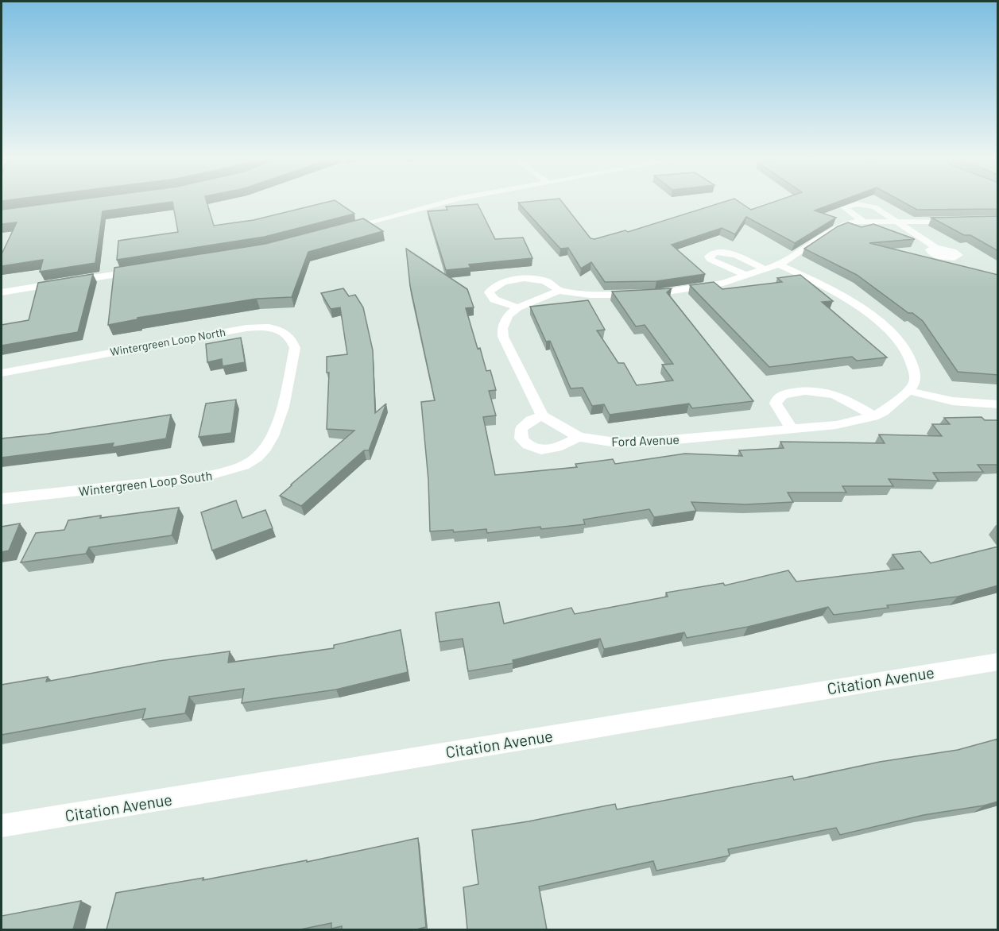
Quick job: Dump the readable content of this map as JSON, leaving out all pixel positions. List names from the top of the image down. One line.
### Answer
{"streets":{"street":["Wintergreen Loop North","Ford Avenue","Wintergreen Loop South","Citation Avenue"]},"crossings":[["Wintergreen Loop North","Wintergreen Loop South"]]}
